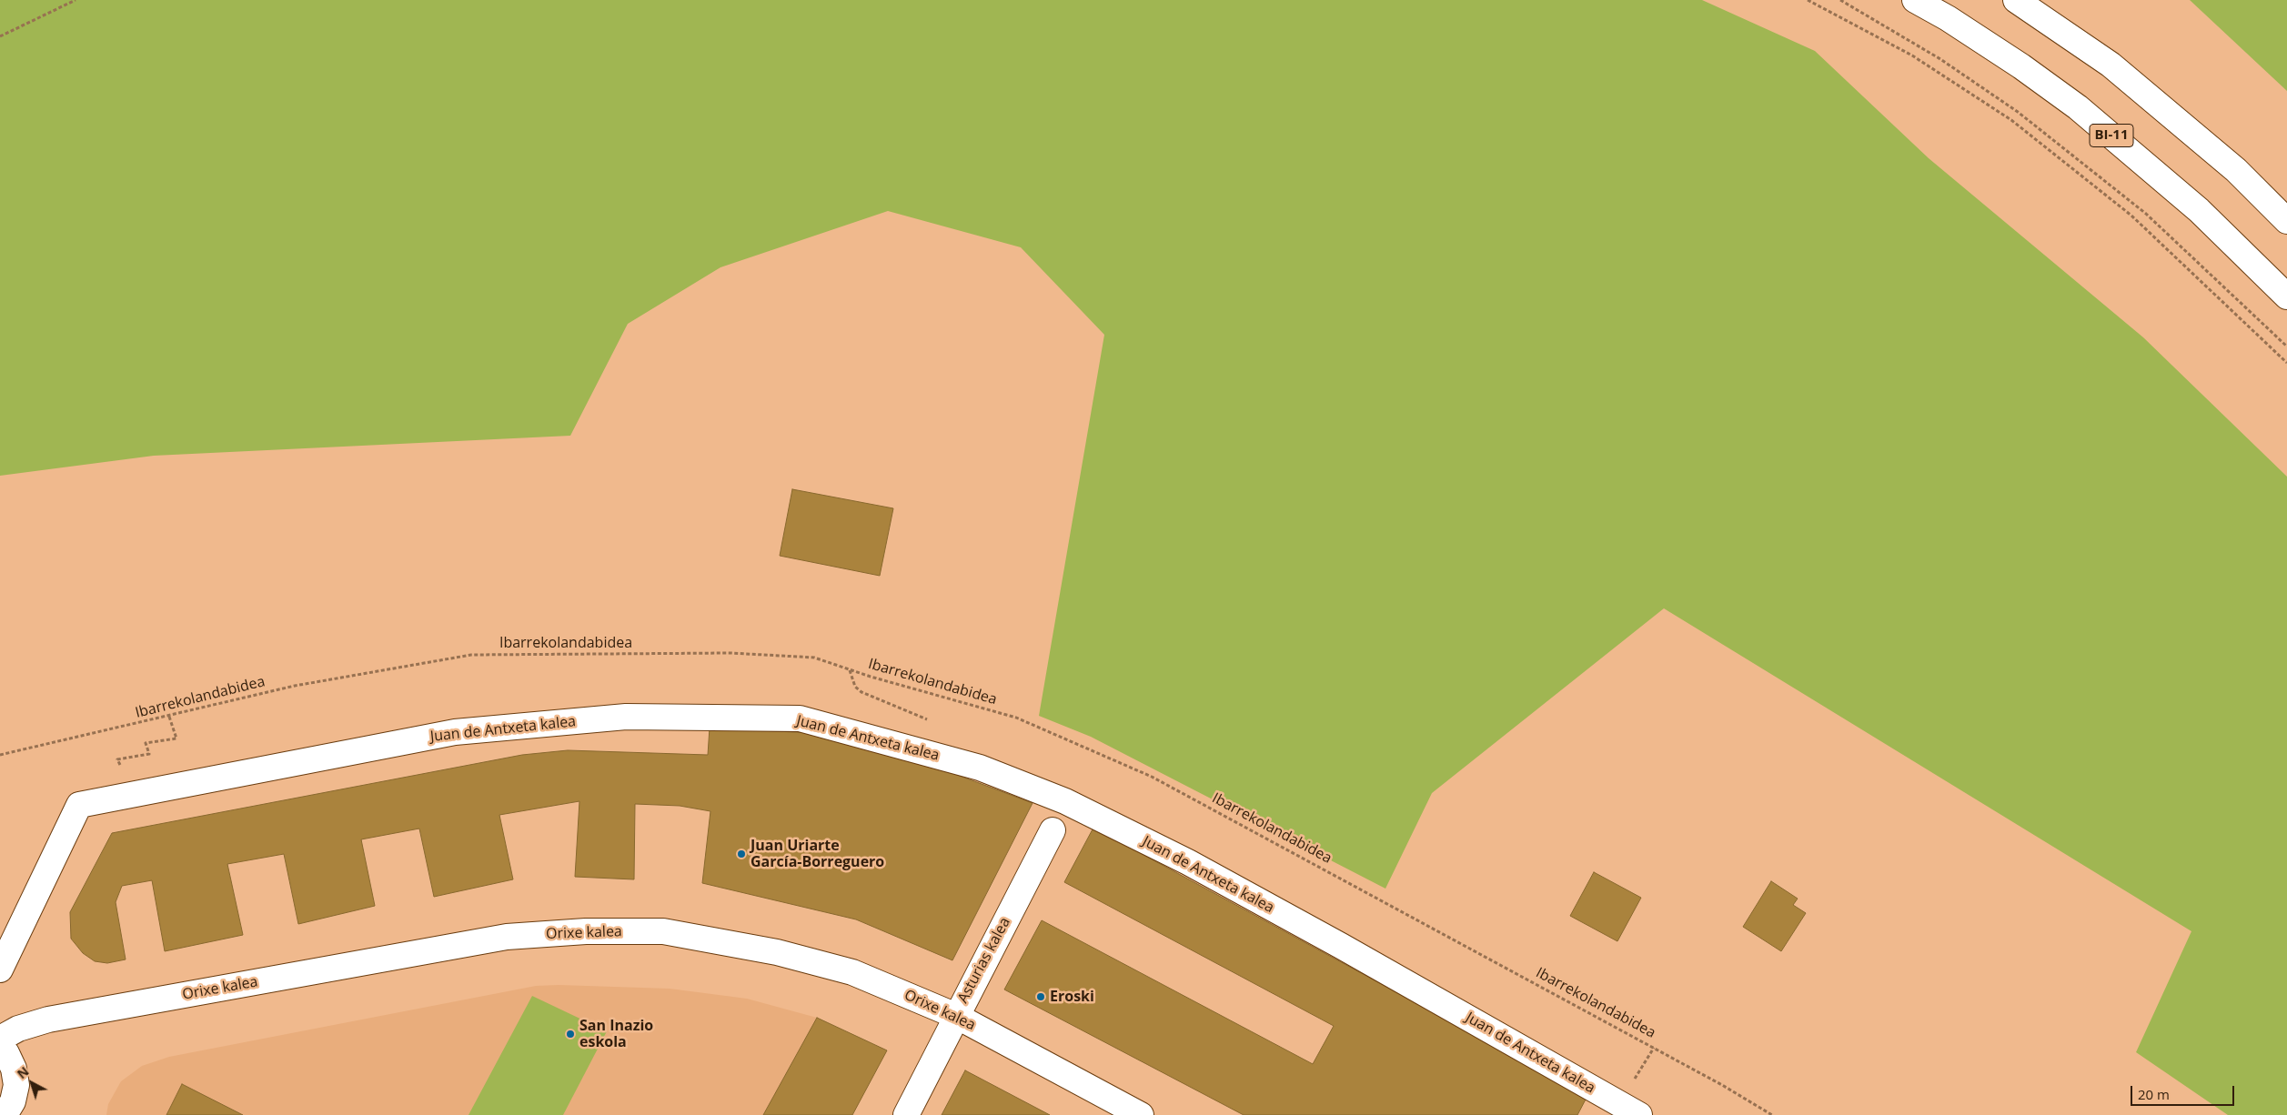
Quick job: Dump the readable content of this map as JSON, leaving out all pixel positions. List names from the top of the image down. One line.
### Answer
{"streets":{"street":["BI-11","Juan de Antxeta kalea","Orixe kalea","Asturias kalea"],"path":["Ibarrekolandabidea"]},"crossings":[["Orixe kalea","Asturias kalea"]],"places":["Juan Uriarte García-Borreguero","Eroski","San Inazio eskola"],"scale_bar":"20 m","north":"top left"}
